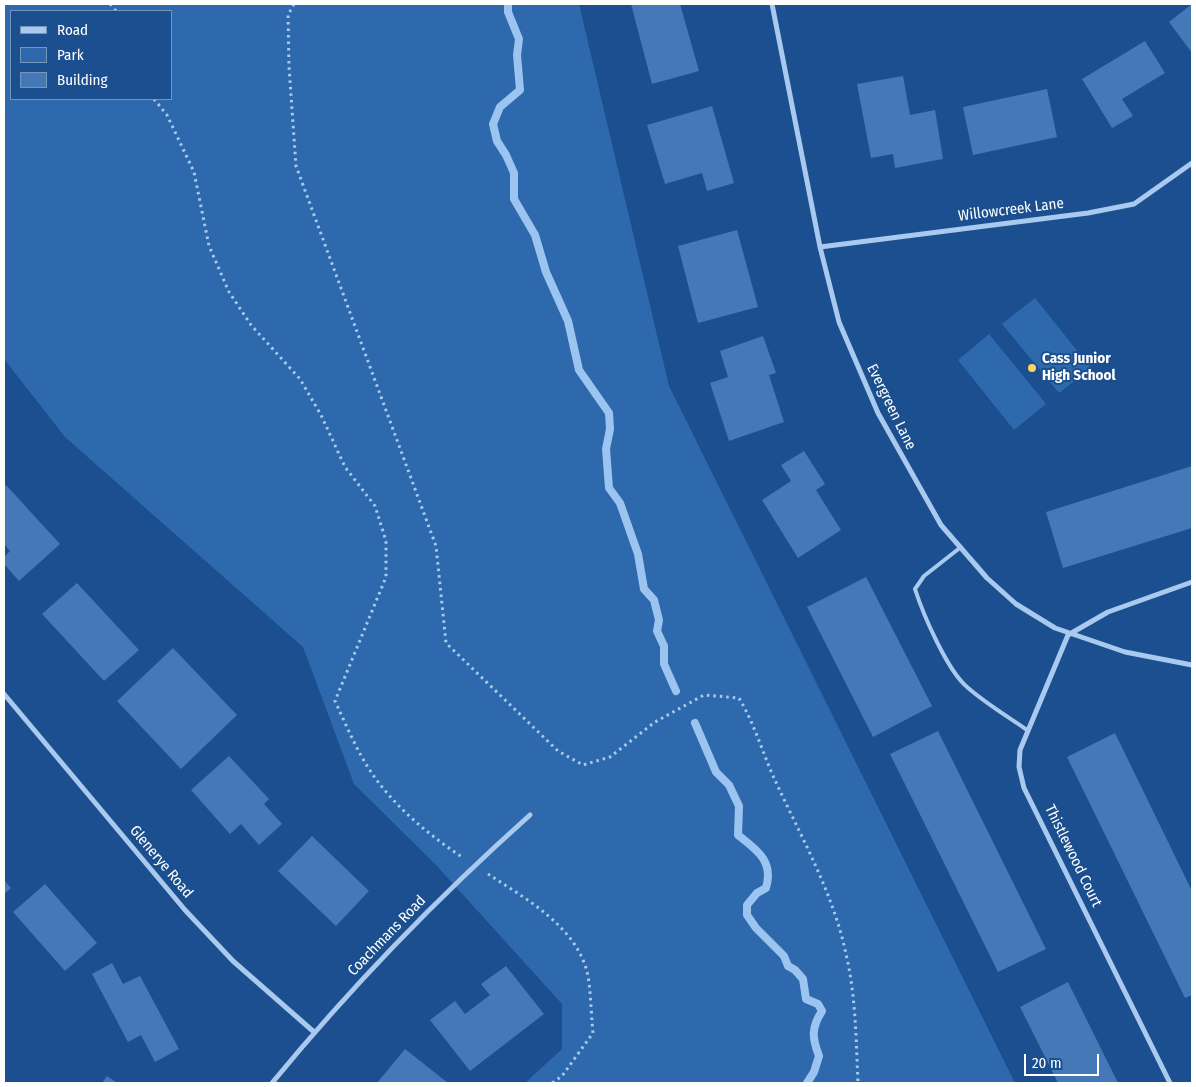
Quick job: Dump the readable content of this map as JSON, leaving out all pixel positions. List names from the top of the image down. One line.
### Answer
{"streets":{"street":["Willowcreek Lane","Evergreen Lane","Thistlewood Court","Glenerye Road","Coachmans Road"]},"crossings":[["Willowcreek Lane","Evergreen Lane"],["Evergreen Lane","Thistlewood Court"],["Glenerye Road","Coachmans Road"]],"places":["Cass Junior High School"],"legend":["Road","Park","Building"],"scale_bar":"20 m"}
